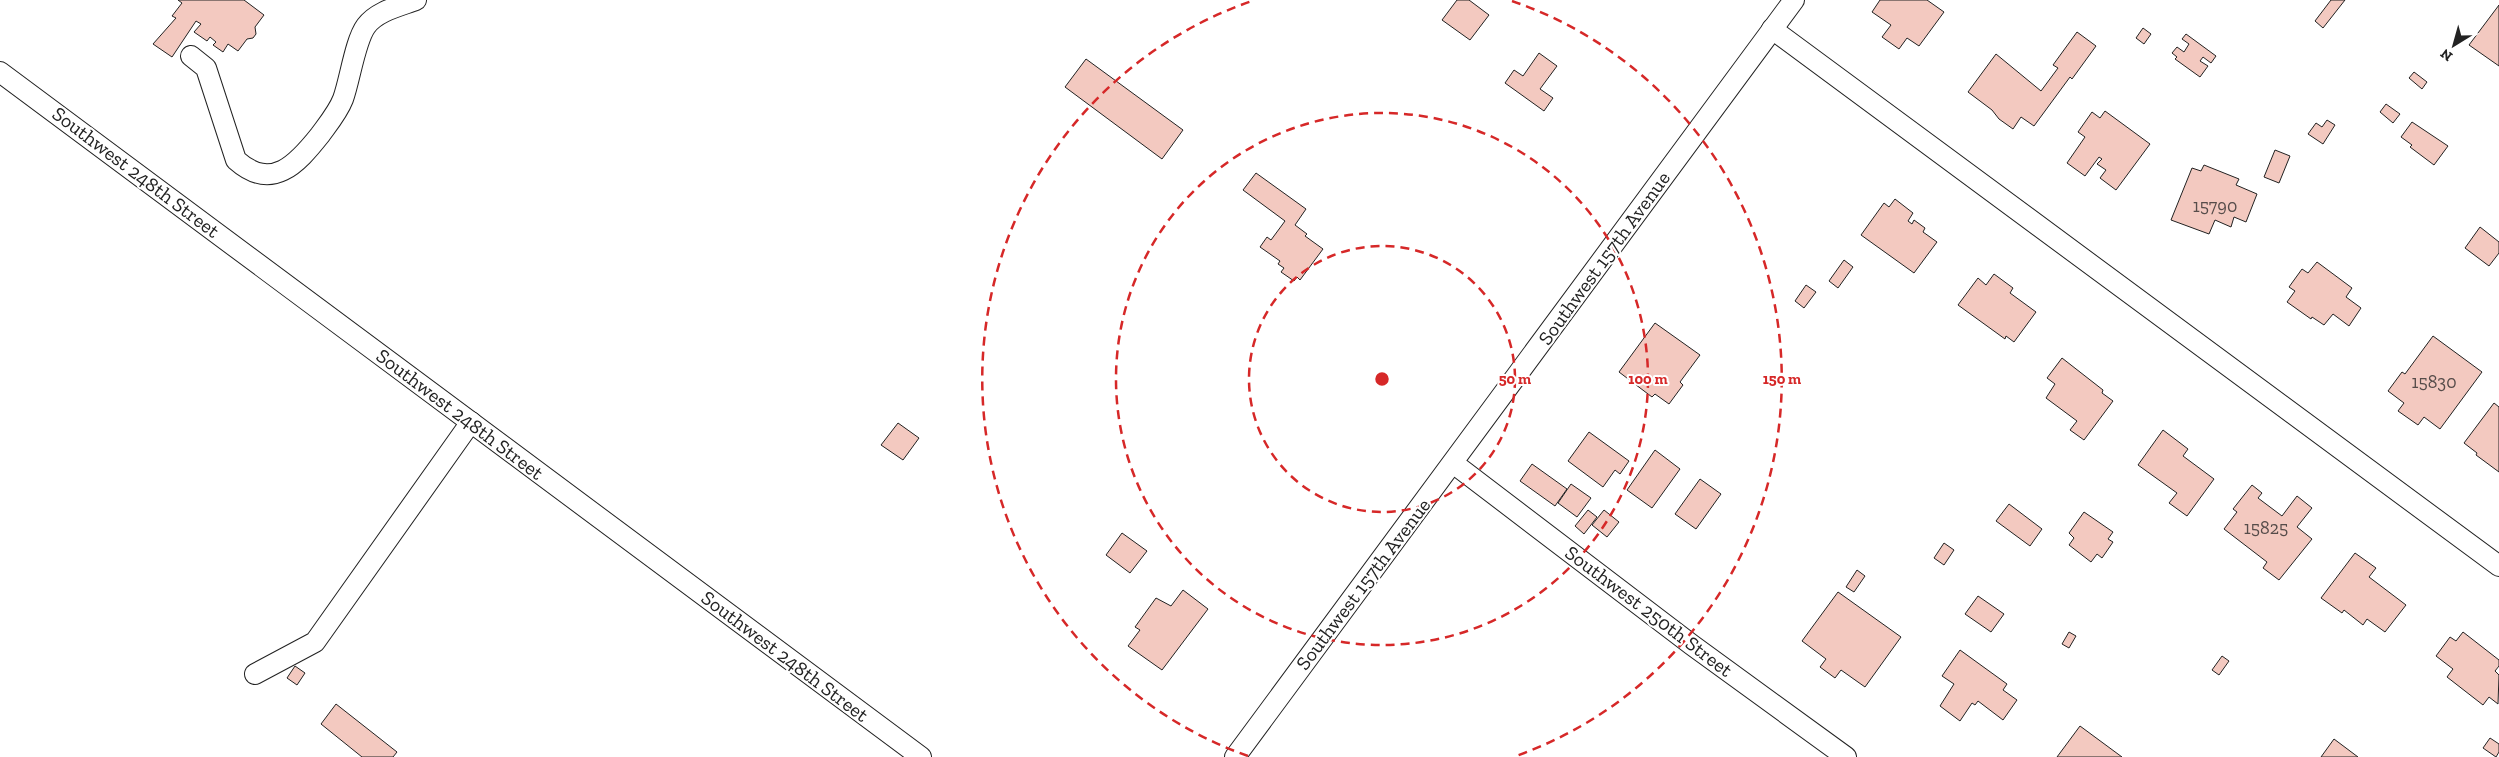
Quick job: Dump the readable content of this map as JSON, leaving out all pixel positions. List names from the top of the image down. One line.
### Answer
{"streets":{"street":["Southwest 248th Street","Southwest 157th Avenue","Southwest 250th Street"]},"crossings":[["Southwest 157th Avenue","Southwest 250th Street"]],"house_numbers":["15790","15830","15825"],"north":"bottom left","rings":["50 m","100 m","150 m"]}
